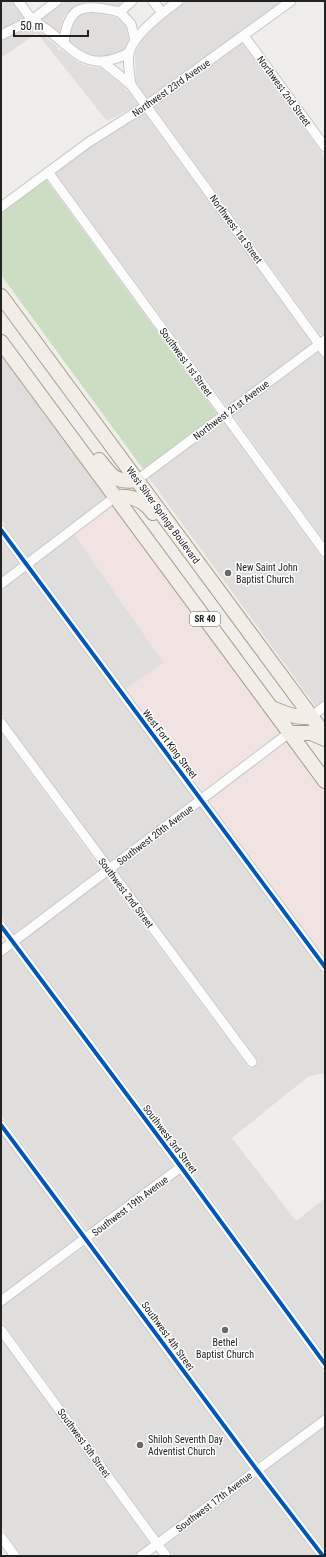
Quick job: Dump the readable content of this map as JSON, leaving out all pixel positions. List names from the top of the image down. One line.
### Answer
{"streets":{"main road":["West Silver Springs Boulevard","SR 40"],"street":["Northwest 23rd Avenue","Northwest 2nd Street","Northwest 1st Street","Southwest 1st Street","Northwest 21st Avenue","West Fort King Street","Southwest 20th Avenue","Southwest 2nd Street","Southwest 3rd Street","Southwest 19th Avenue","Southwest 4th Street","Southwest 5th Street","Southwest 17th Avenue"]},"crossings":[["Northwest 23rd Avenue","Northwest 2nd Street"],["Northwest 23rd Avenue","Northwest 1st Street"],["Northwest 23rd Avenue","Southwest 1st Street"],["Northwest 1st Street","Northwest 21st Avenue"],["Southwest 1st Street","Northwest 21st Avenue"],["Northwest 21st Avenue","West Silver Springs Boulevard"],["SR 40","Southwest 20th Avenue"],["West Fort King Street","Southwest 20th Avenue"],["Southwest 20th Avenue","Southwest 2nd Street"],["Southwest 20th Avenue","Southwest 3rd Street"],["Southwest 3rd Street","Southwest 19th Avenue"],["Southwest 19th Avenue","Southwest 4th Street"],["Southwest 4th Street","Southwest 17th Avenue"],["Southwest 5th Street","Southwest 17th Avenue"]],"places":["New Saint John Baptist Church","Bethel Baptist Church","Shiloh Seventh Day Adventist Church"],"scale_bar":"50 m"}
